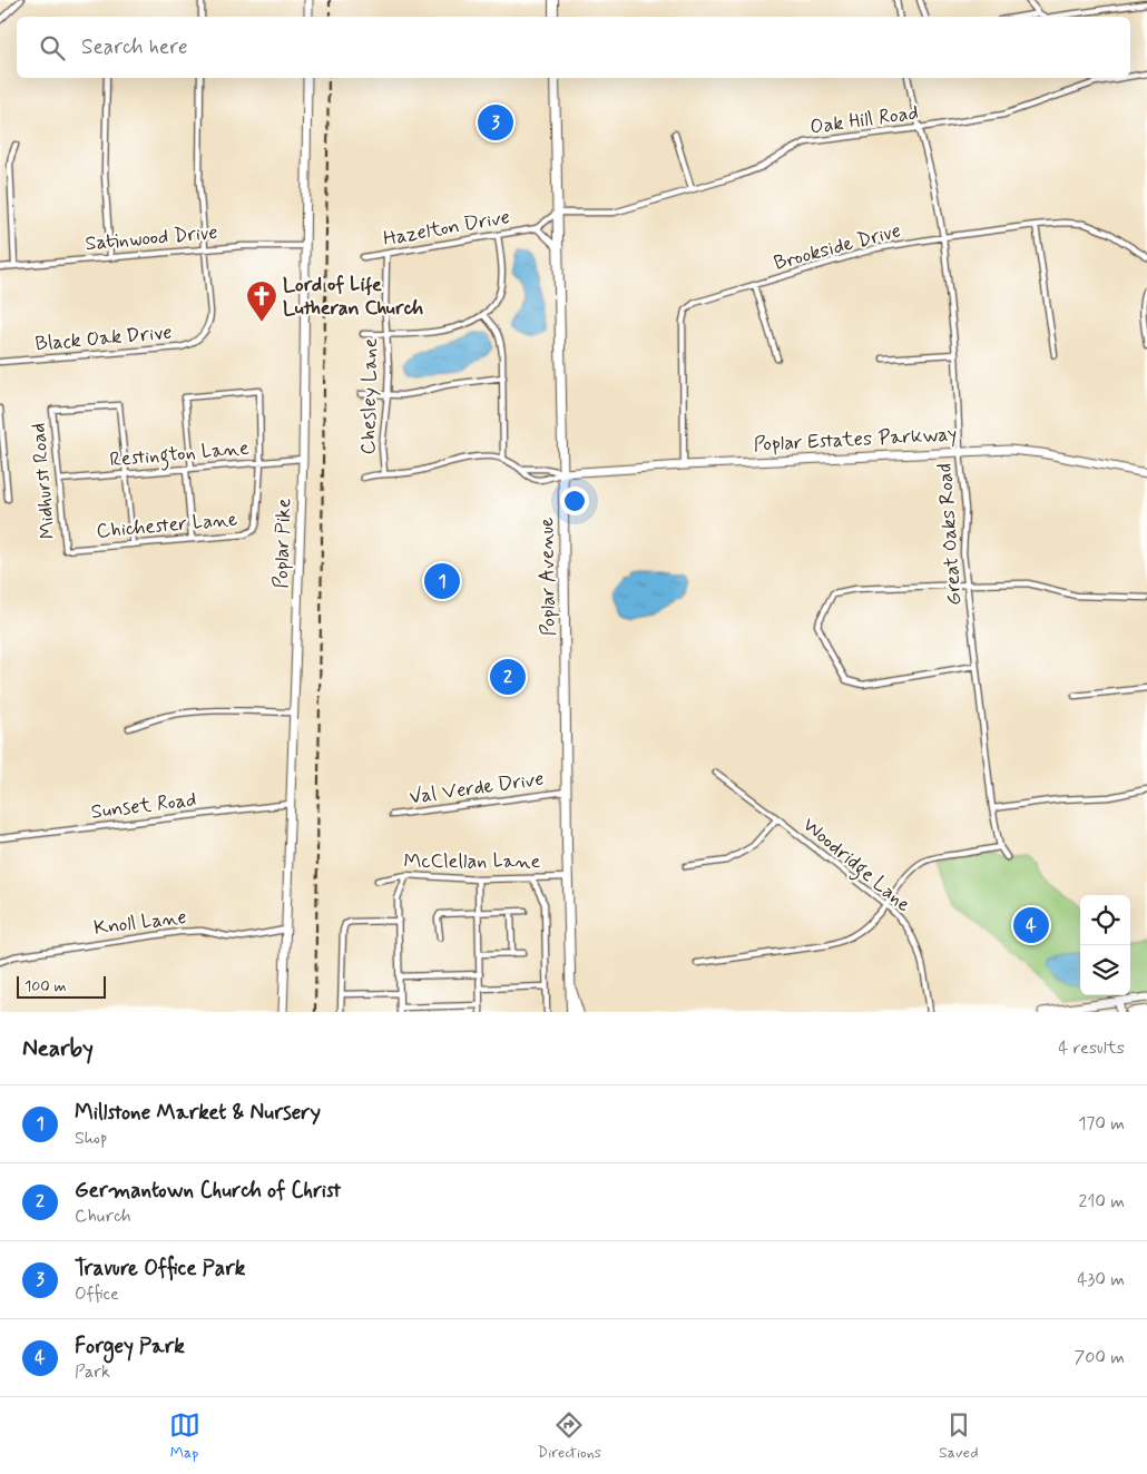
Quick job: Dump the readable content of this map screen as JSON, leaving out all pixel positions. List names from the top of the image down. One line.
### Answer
{"streets":{"main road":["Poplar Estates Parkway","Poplar Pike","Poplar Avenue"],"street":["Oak Hill Road","Hazelton Drive","Satinwood Drive","Brookside Drive","Black Oak Drive","Chesley Lane","Restington Lane","Midhurst Road","Chichester Lane","Great Oaks Road","Val Verde Drive","Sunset Road","McClellan Lane","Woodridge Lane","Knoll Lane"]},"crossings":[["Oak Hill Road","Hazelton Drive"],["Oak Hill Road","Great Oaks Road"],["Oak Hill Road","Poplar Avenue"],["Hazelton Drive","Chesley Lane"],["Hazelton Drive","Poplar Avenue"],["Satinwood Drive","Black Oak Drive"],["Satinwood Drive","Poplar Pike"],["Brookside Drive","Poplar Estates Parkway"],["Brookside Drive","Great Oaks Road"],["Poplar Estates Parkway","Great Oaks Road"],["Poplar Estates Parkway","Poplar Avenue"],["Restington Lane","Midhurst Road"],["Restington Lane","Chichester Lane"],["Restington Lane","Poplar Pike"],["Midhurst Road","Chichester Lane"],["Poplar Pike","Sunset Road"],["Poplar Pike","Knoll Lane"],["Poplar Avenue","Val Verde Drive"],["Poplar Avenue","McClellan Lane"]],"places":{"church":["Lord of Life Lutheran Church"]},"scale_bar":"100 m","page":{"search":"Search here","pins":["3","1","2","4"],"scale":"100 m","heading":["Nearby","4 results"],"list":[{"mark":"1","name":"Millstone Market & Nursery","note":"Shop","value":"170 m"},{"mark":"2","name":"Germantown Church of Christ","note":"Church","value":"210 m"},{"mark":"3","name":"Travure Office Park","note":"Office","value":"430 m"},{"mark":"4","name":"Forgey Park","note":"Park","value":"700 m"}],"nav":["Map","Directions","Saved"]}}
